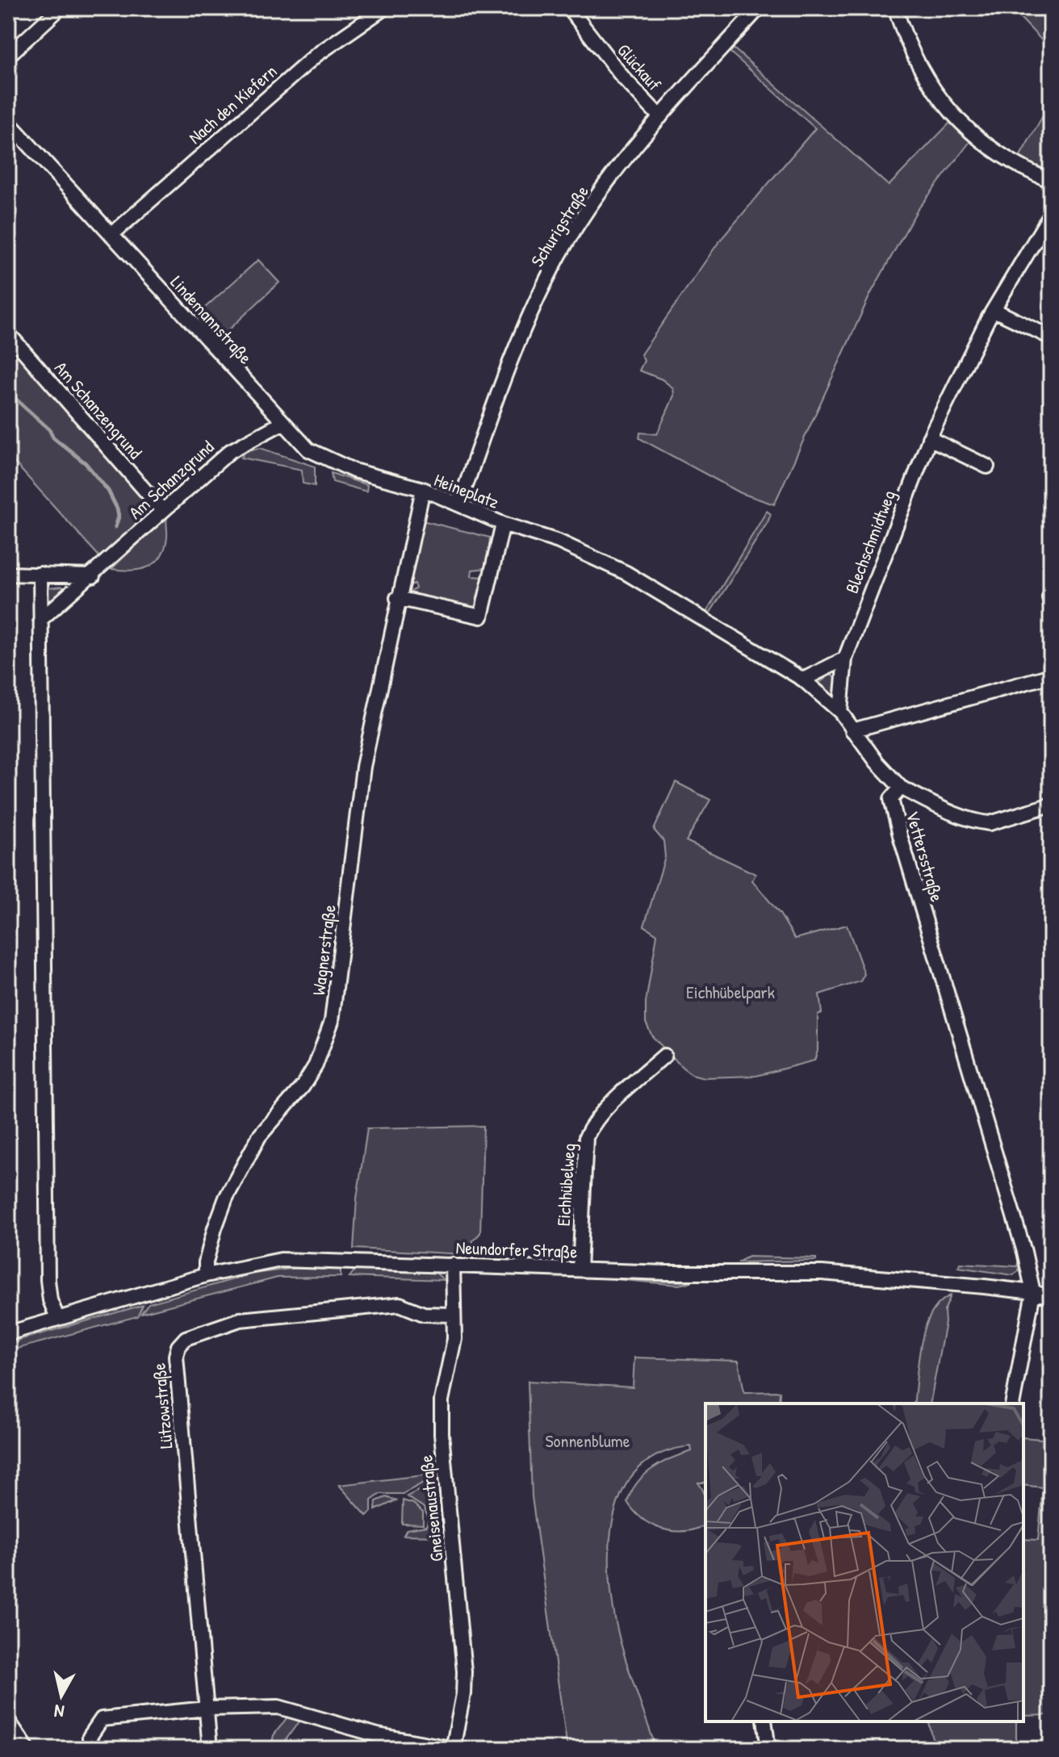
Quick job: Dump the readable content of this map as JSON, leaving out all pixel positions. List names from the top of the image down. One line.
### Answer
{"streets":{"street":["Glückauf","Nach den Kiefern","Schurigstraße","Lindemannstraße","Am Schanzengrund","Am Schanzgrund","Heineplatz","Blechschmidtweg","Vettersstraße","Wagnerstraße","Eichhübelweg","Neundorfer Straße","Lützowstraße","Gneisenaustraße"]},"crossings":[["Glückauf","Schurigstraße"],["Nach den Kiefern","Lindemannstraße"],["Schurigstraße","Heineplatz"],["Lindemannstraße","Am Schanzgrund"],["Lindemannstraße","Heineplatz"],["Am Schanzengrund","Am Schanzgrund"],["Heineplatz","Vettersstraße"],["Heineplatz","Wagnerstraße"],["Blechschmidtweg","Vettersstraße"],["Vettersstraße","Neundorfer Straße"],["Wagnerstraße","Neundorfer Straße"],["Eichhübelweg","Neundorfer Straße"],["Neundorfer Straße","Gneisenaustraße"],["Lützowstraße","Gneisenaustraße"]],"parks":["Eichhübelpark","Sonnenblume"],"north":"bottom"}
